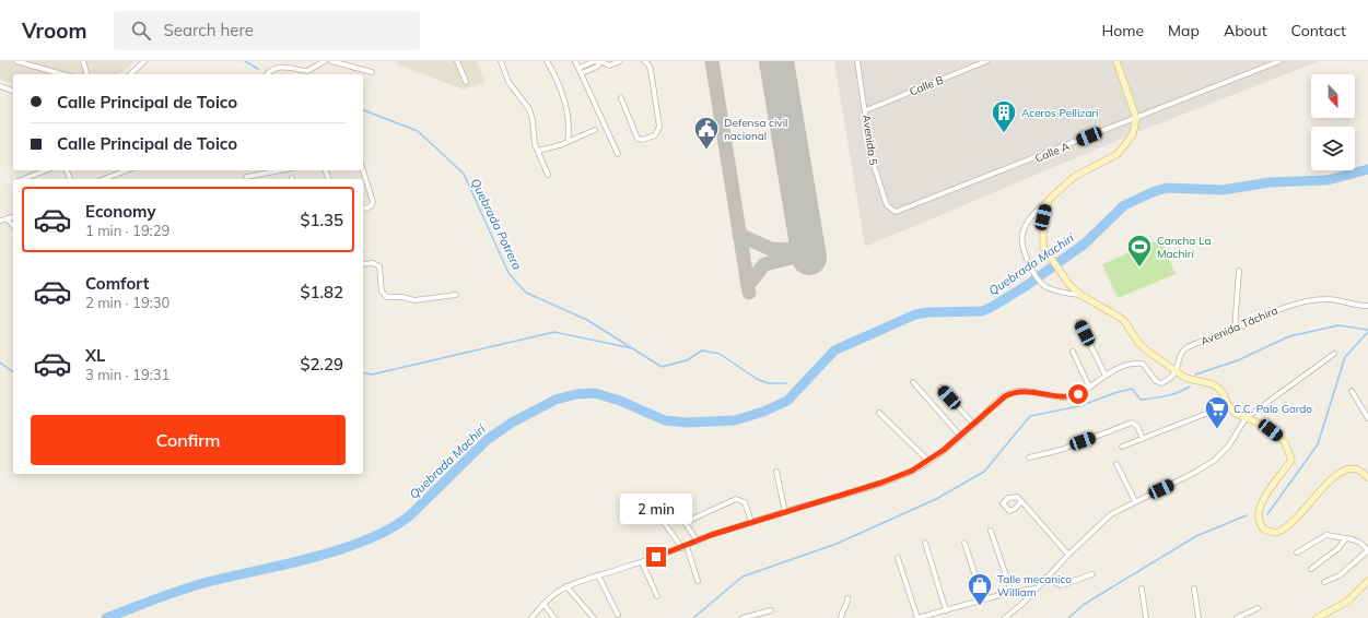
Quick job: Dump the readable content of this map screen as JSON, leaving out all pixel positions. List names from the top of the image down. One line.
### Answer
{"streets":{"street":["Calle B","Avenida 5","Calle A","Avenida Táchira"]},"crossings":[["Calle B","Avenida 5"],["Avenida 5","Calle A"]],"water":["Quebrada Potrera","Quebrada Machirí"],"places":{"building":["Aceros Pellizari"],"public building":["Defensa civil nacional"],"sports":["Cancha La Machirí"],"supermarket":["C.C. Palo Gordo"],"shop":["Talle mecanico William"]},"north":"bottom","page":{"header":"Vroom","search":"Search here","nav":["Home","Map","About","Contact"],"banner":["Calle Principal de Toico","Calle Principal de Toico"],"list":[{"name":"Economy","note":"1 min · 19:29","value":"$1.35"},{"name":"Comfort","note":"2 min · 19:30","value":"$1.82"},{"name":"XL","note":"3 min · 19:31","value":"$2.29"}],"buttons":"Confirm","bubble":"2 min"}}
